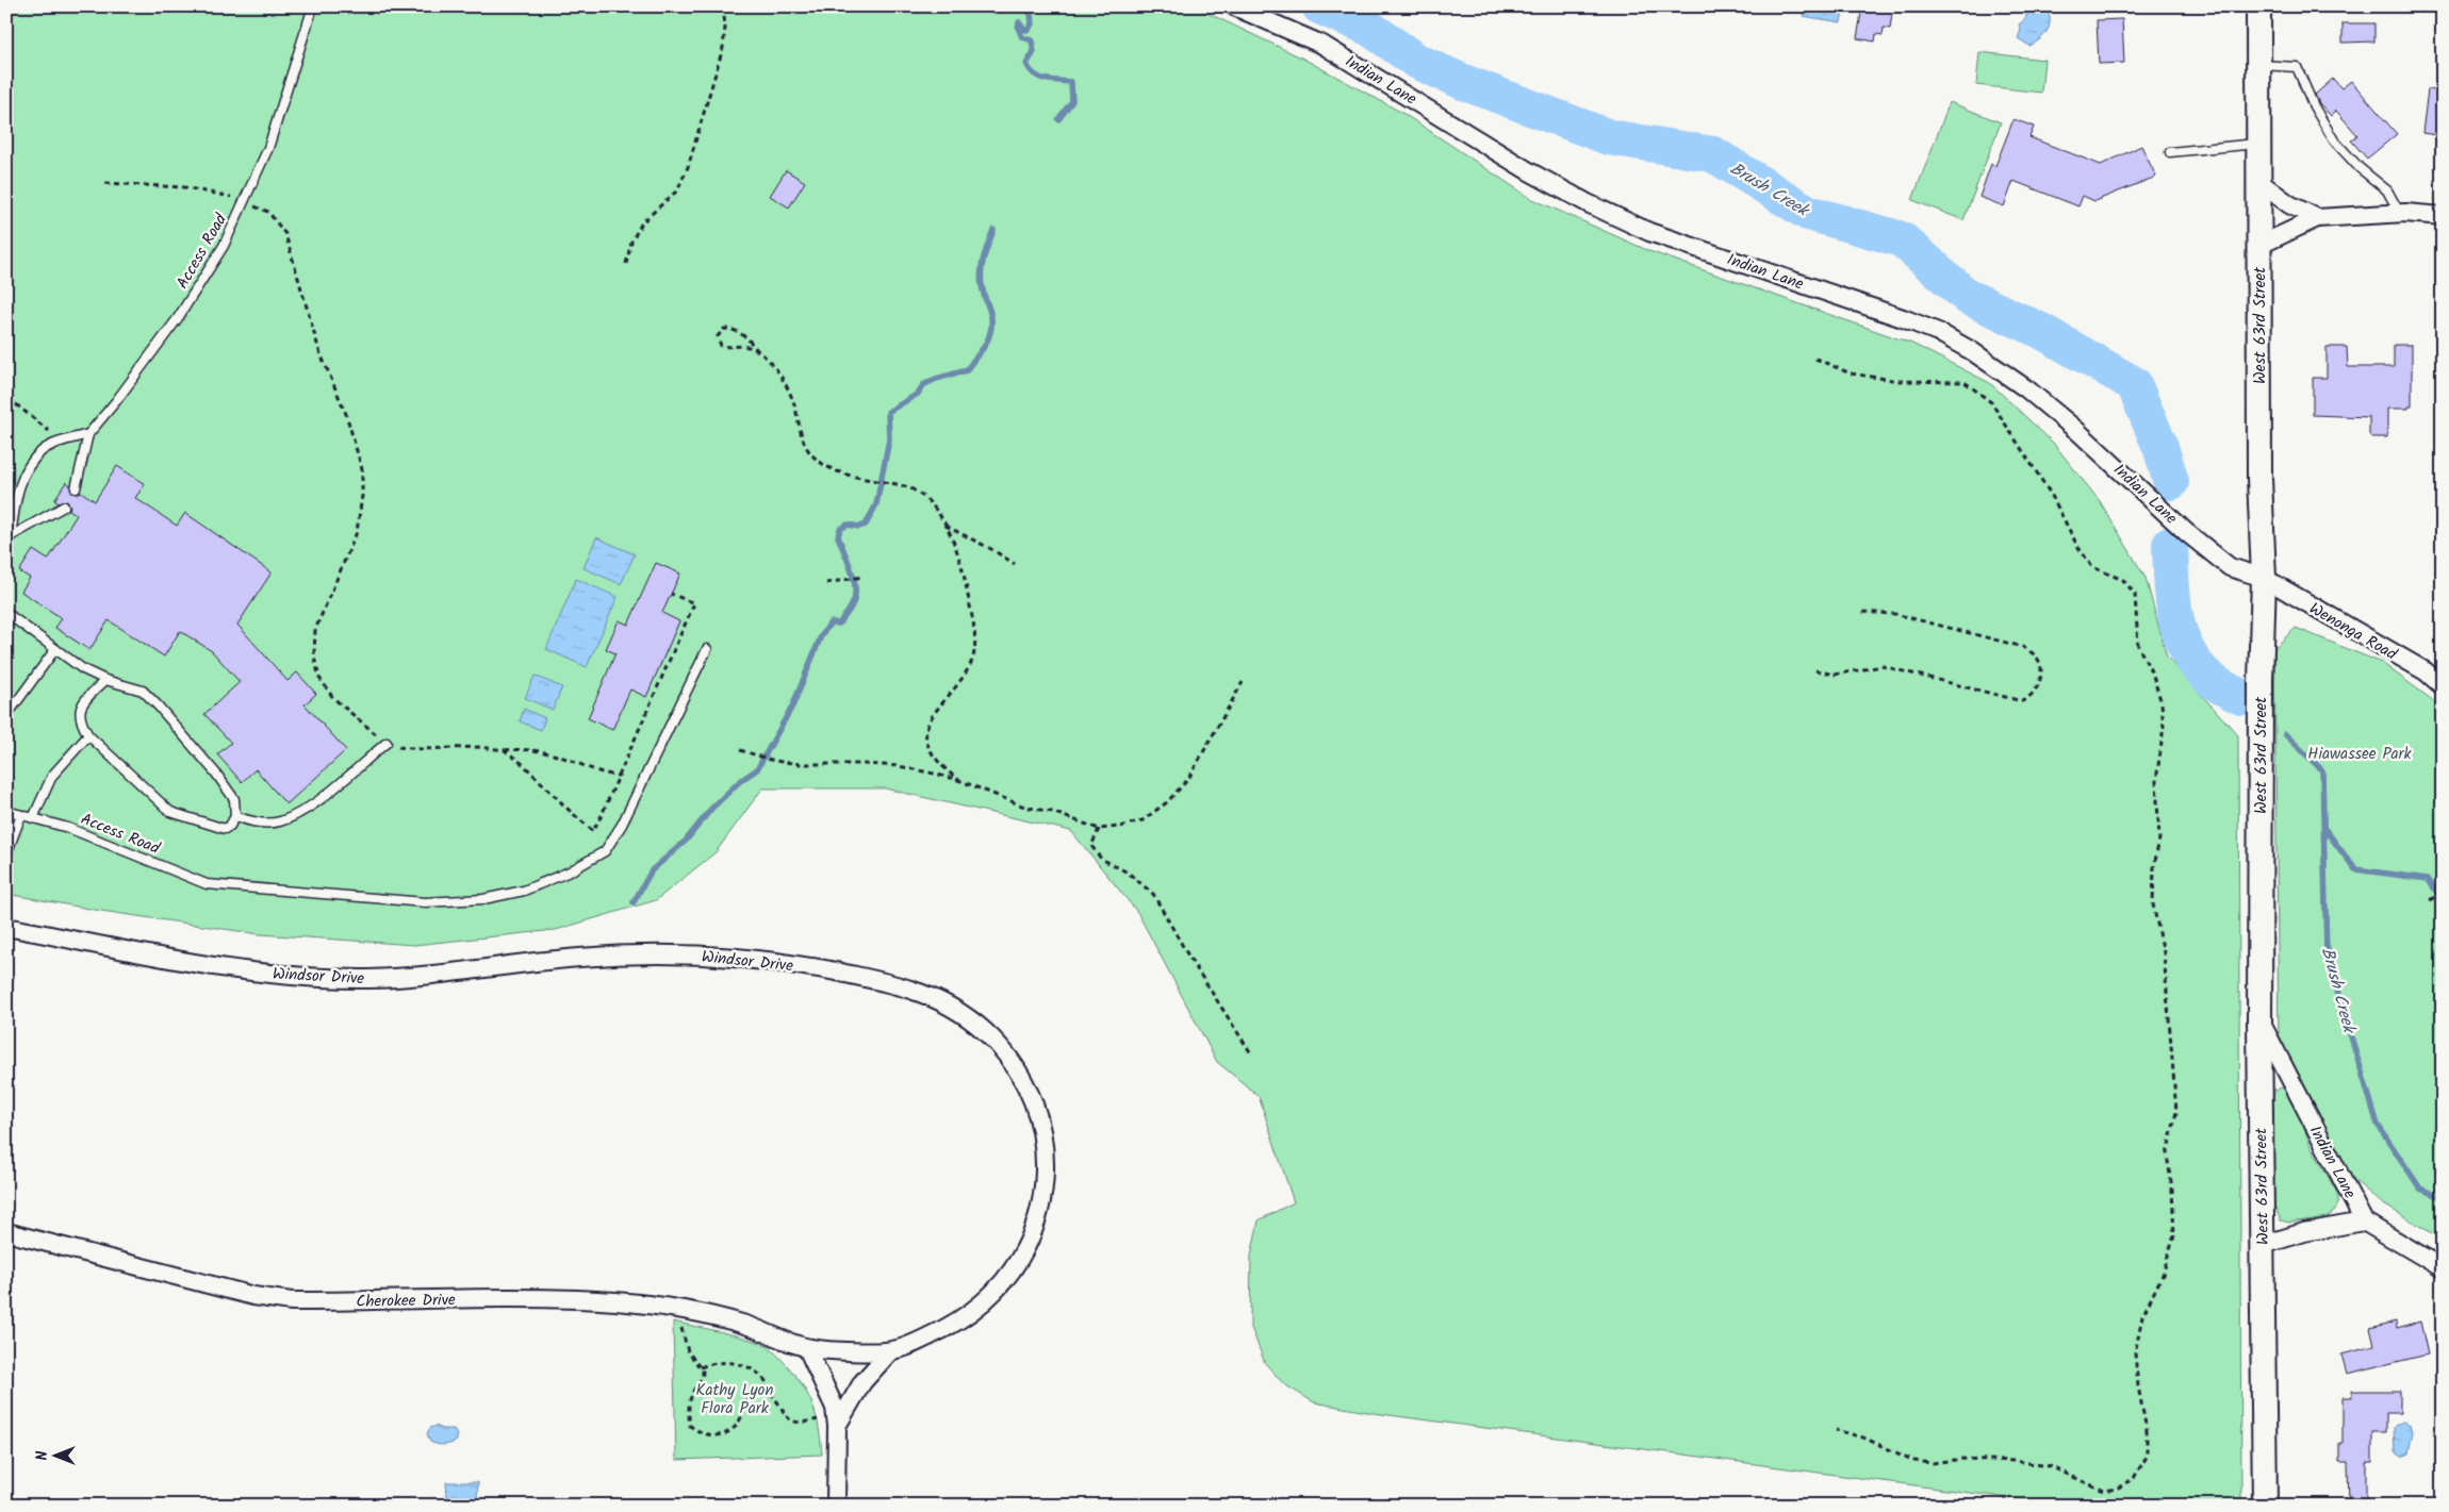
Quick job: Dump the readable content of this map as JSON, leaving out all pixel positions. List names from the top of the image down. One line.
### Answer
{"streets":{"main road":["West 63rd Street"],"street":["Indian Lane","Wenonga Road","Windsor Drive","Cherokee Drive"],"lane":["Access Road"]},"crossings":[["Indian Lane","West 63rd Street"],["Indian Lane","Wenonga Road"],["West 63rd Street","Wenonga Road"],["Windsor Drive","Cherokee Drive"]],"water":["Brush Creek"],"parks":["Hiawassee Park","Kathy Lyon Flora Park"],"north":"left"}
